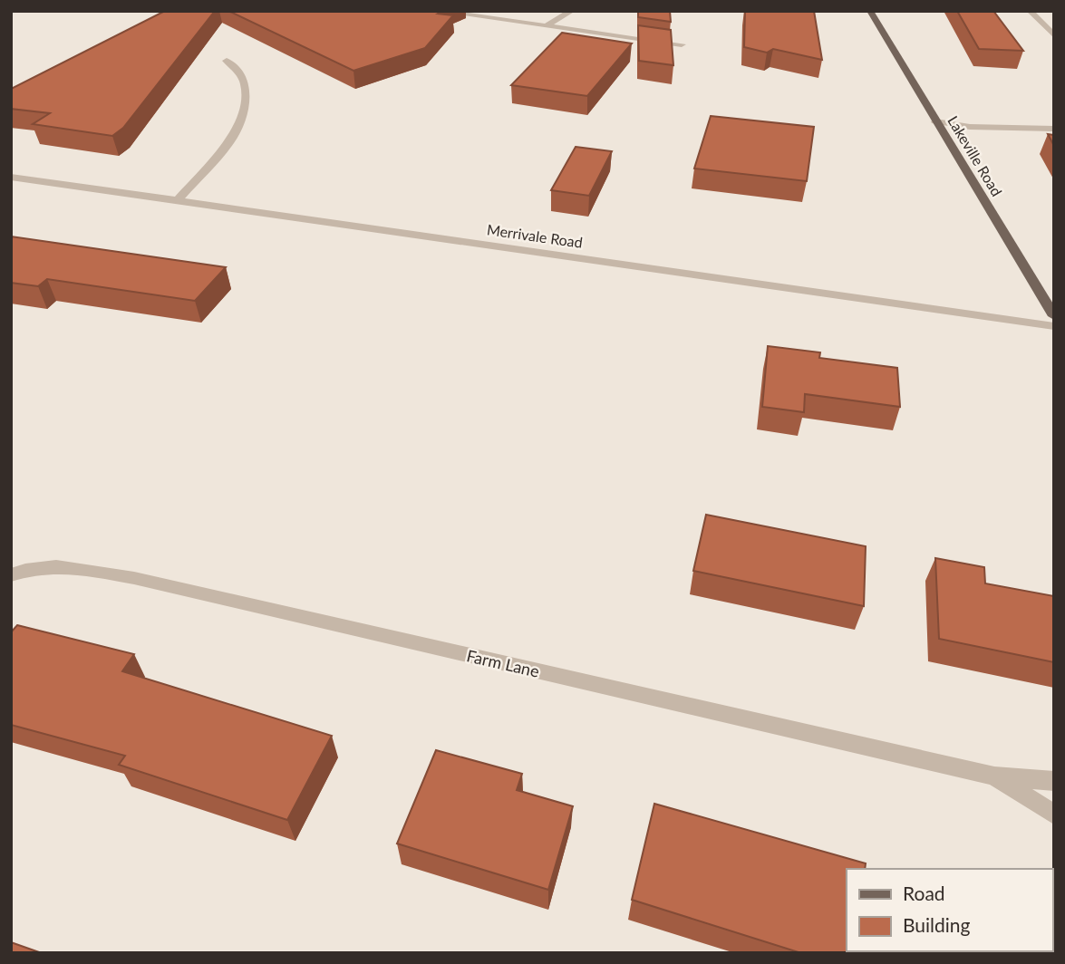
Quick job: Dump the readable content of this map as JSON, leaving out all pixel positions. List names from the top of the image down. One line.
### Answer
{"streets":{"main road":["Lakeville Road"],"street":["Merrivale Road","Farm Lane"]},"legend":["Road","Building"]}
